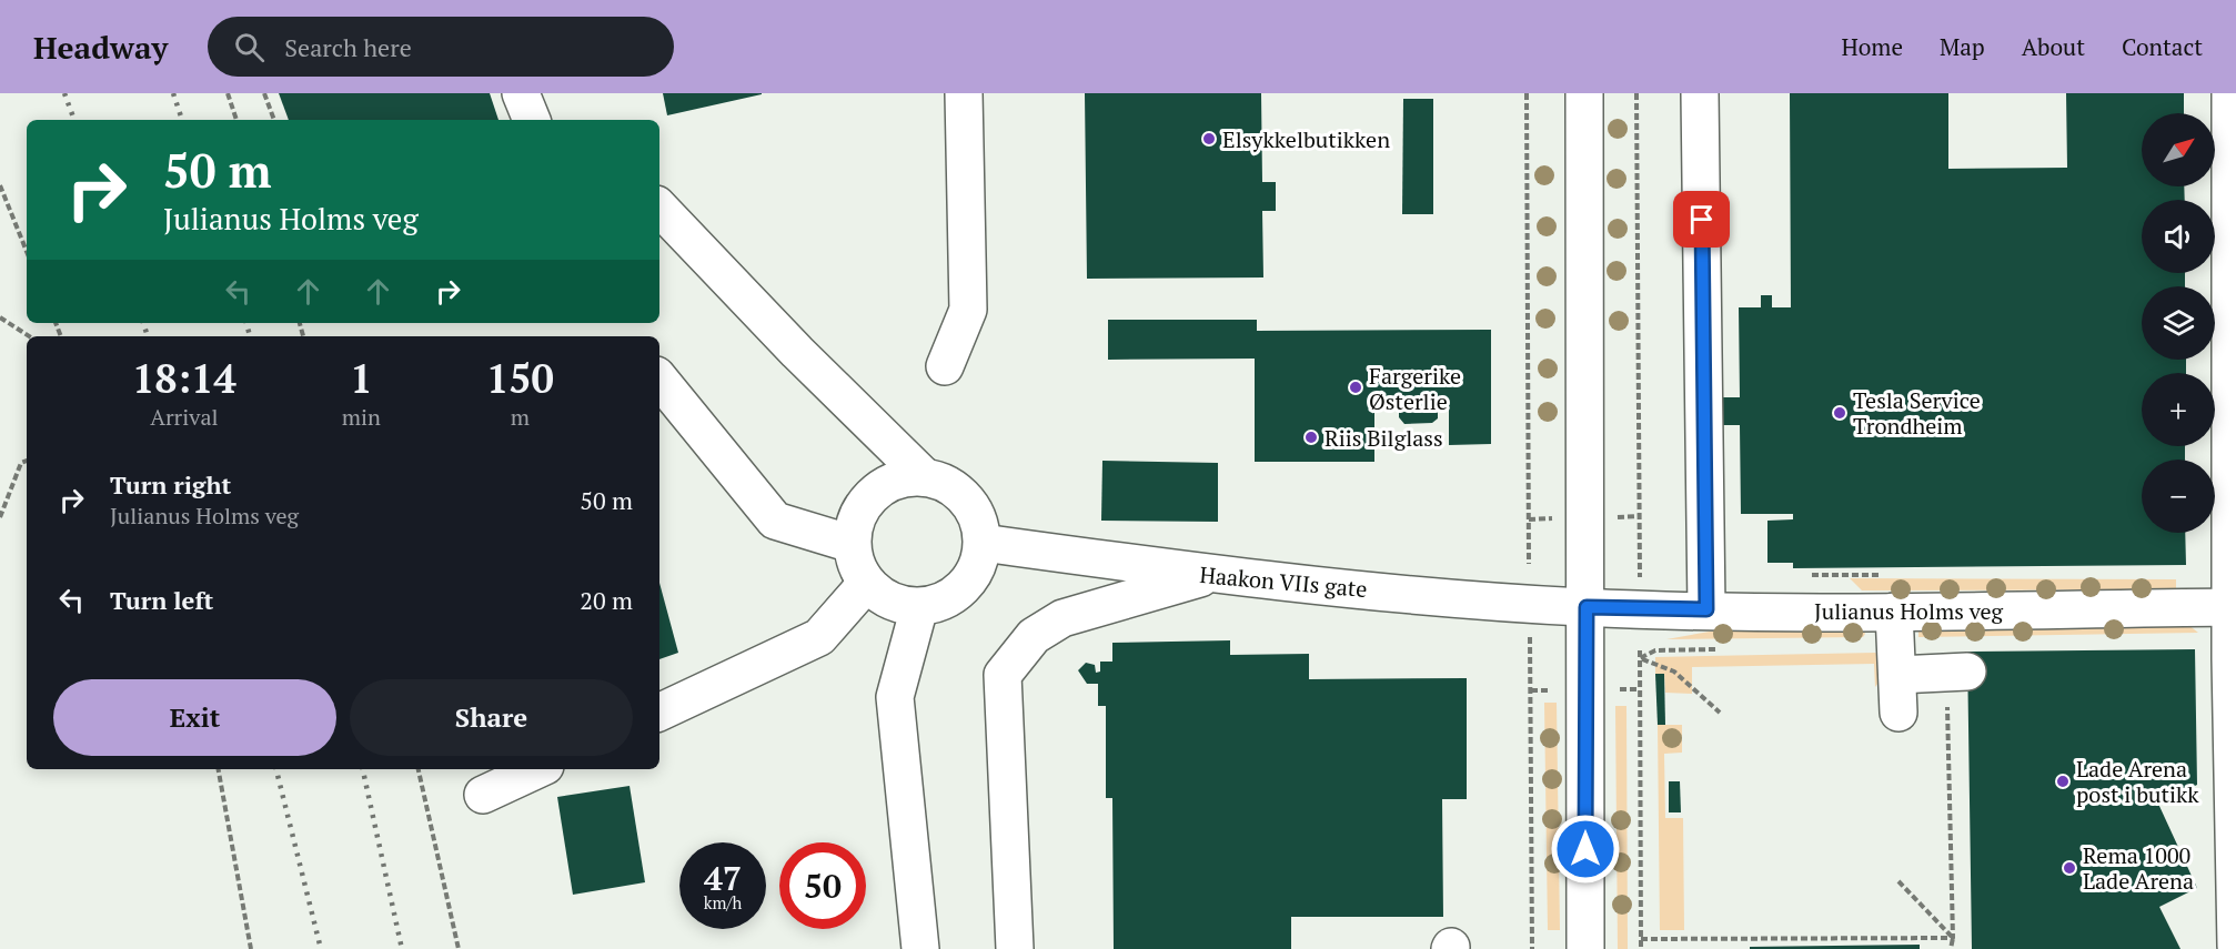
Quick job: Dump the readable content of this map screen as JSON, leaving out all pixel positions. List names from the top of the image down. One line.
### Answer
{"streets":{"street":["Haakon VIIs gate","Julianus Holms veg"]},"crossings":[["Haakon VIIs gate","Julianus Holms veg"]],"places":["Elsykkelbutikken","Fargerike Østerlie","Tesla Service Trondheim","Riis Bilglass","Lade Arena post i butikk","Rema 1000 Lade Arena"],"north":"top right","page":{"header":"Headway","search":"Search here","nav":["Home","Map","About","Contact"],"map_buttons":["+","−"],"turn":["50 m","Julianus Holms veg"],"eta":["18:14","Arrival","1","min","150","m"],"list":[{"name":"Turn right","note":"Julianus Holms veg","value":"50 m"},{"name":"Turn left","value":"20 m"}],"buttons":["Exit","Share"],"speed":"47 km/h","limit":"50"}}
